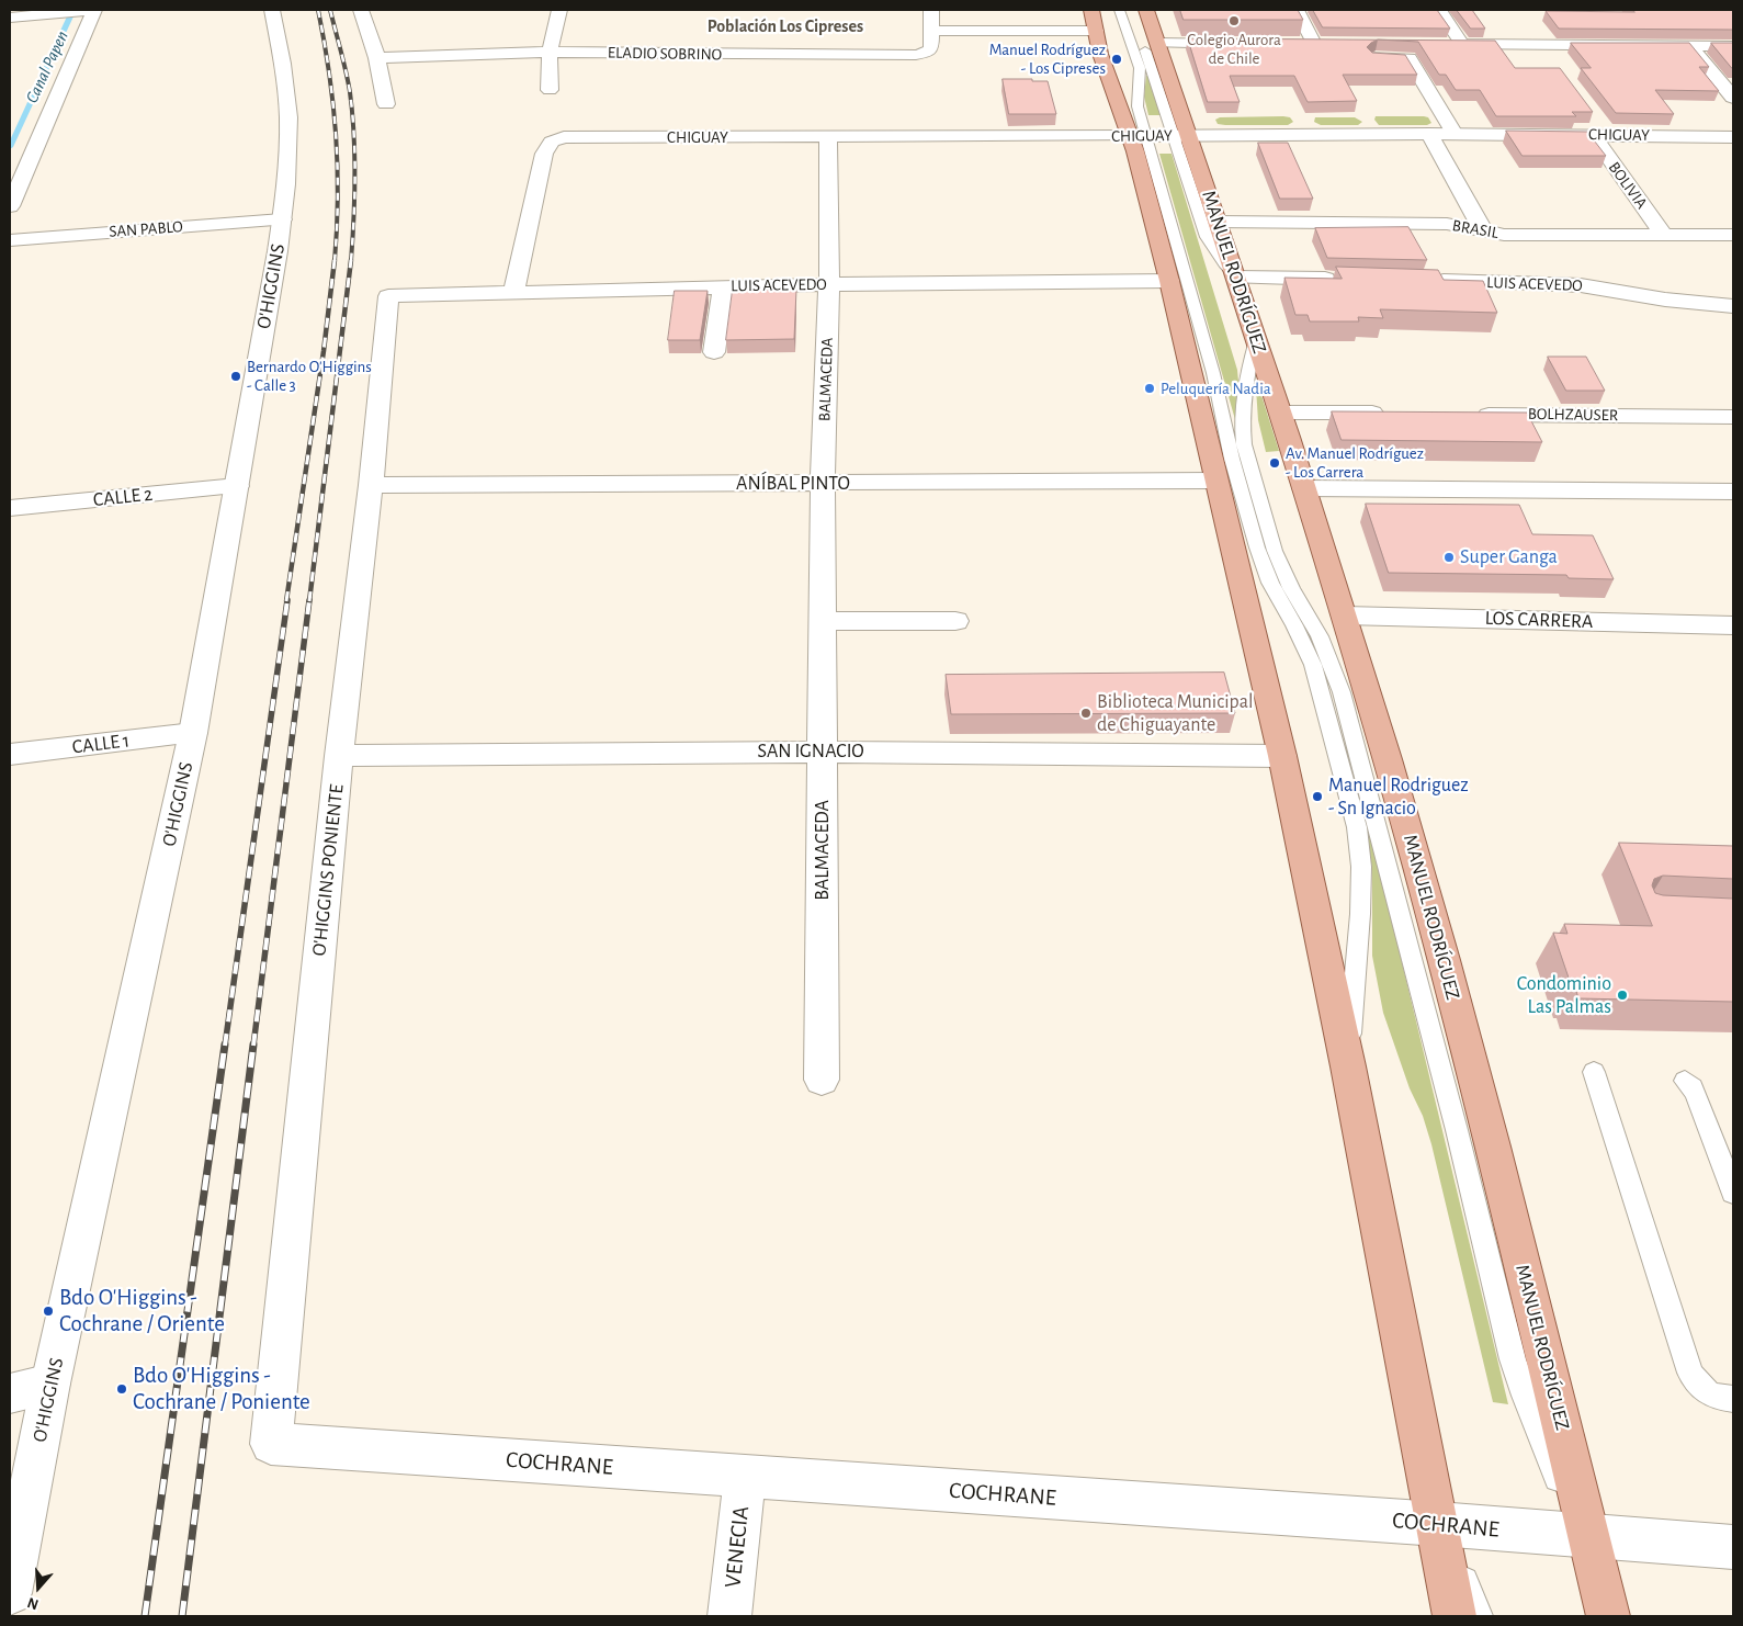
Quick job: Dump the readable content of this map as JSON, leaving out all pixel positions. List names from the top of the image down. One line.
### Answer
{"streets":{"main road":["MANUEL RODRÍGUEZ"],"street":["ELADIO SOBRINO","CHIGUAY","BOLIVIA","SAN PABLO","BRASIL","LUIS ACEVEDO","O'HIGGINS","BALMACEDA","BOLHZAUSER","ANÍBAL PINTO","CALLE 2","LOS CARRERA","CALLE 1","SAN IGNACIO","O'HIGGINS PONIENTE","COCHRANE","VENECIA"]},"crossings":[["CHIGUAY","BOLIVIA"],["CHIGUAY","MANUEL RODRÍGUEZ"],["CHIGUAY","LUIS ACEVEDO"],["CHIGUAY","BALMACEDA"],["BOLIVIA","BRASIL"],["SAN PABLO","O'HIGGINS"],["BRASIL","MANUEL RODRÍGUEZ"],["MANUEL RODRÍGUEZ","LOS CARRERA"],["MANUEL RODRÍGUEZ","COCHRANE"],["LUIS ACEVEDO","BALMACEDA"],["LUIS ACEVEDO","O'HIGGINS PONIENTE"],["O'HIGGINS","CALLE 2"],["O'HIGGINS","CALLE 1"],["BALMACEDA","ANÍBAL PINTO"],["BALMACEDA","SAN IGNACIO"],["ANÍBAL PINTO","O'HIGGINS PONIENTE"],["SAN IGNACIO","O'HIGGINS PONIENTE"],["O'HIGGINS PONIENTE","COCHRANE"],["COCHRANE","VENECIA"]],"districts":["Población Los Cipreses"],"water":["Canal Papen"],"places":["Colegio Aurora de Chile","Manuel Rodríguez - Los Cipreses","Bernardo O'Higgins - Calle 3","Peluquería Nadia","Av. Manuel Rodríguez - Los Carrera","Super Ganga","Biblioteca Municipal de Chiguayante","Manuel Rodriguez - Sn Ignacio","Condominio Las Palmas","Bdo O'Higgins - Cochrane / Oriente","Bdo O'Higgins - Cochrane / Poniente"],"north":"bottom"}
